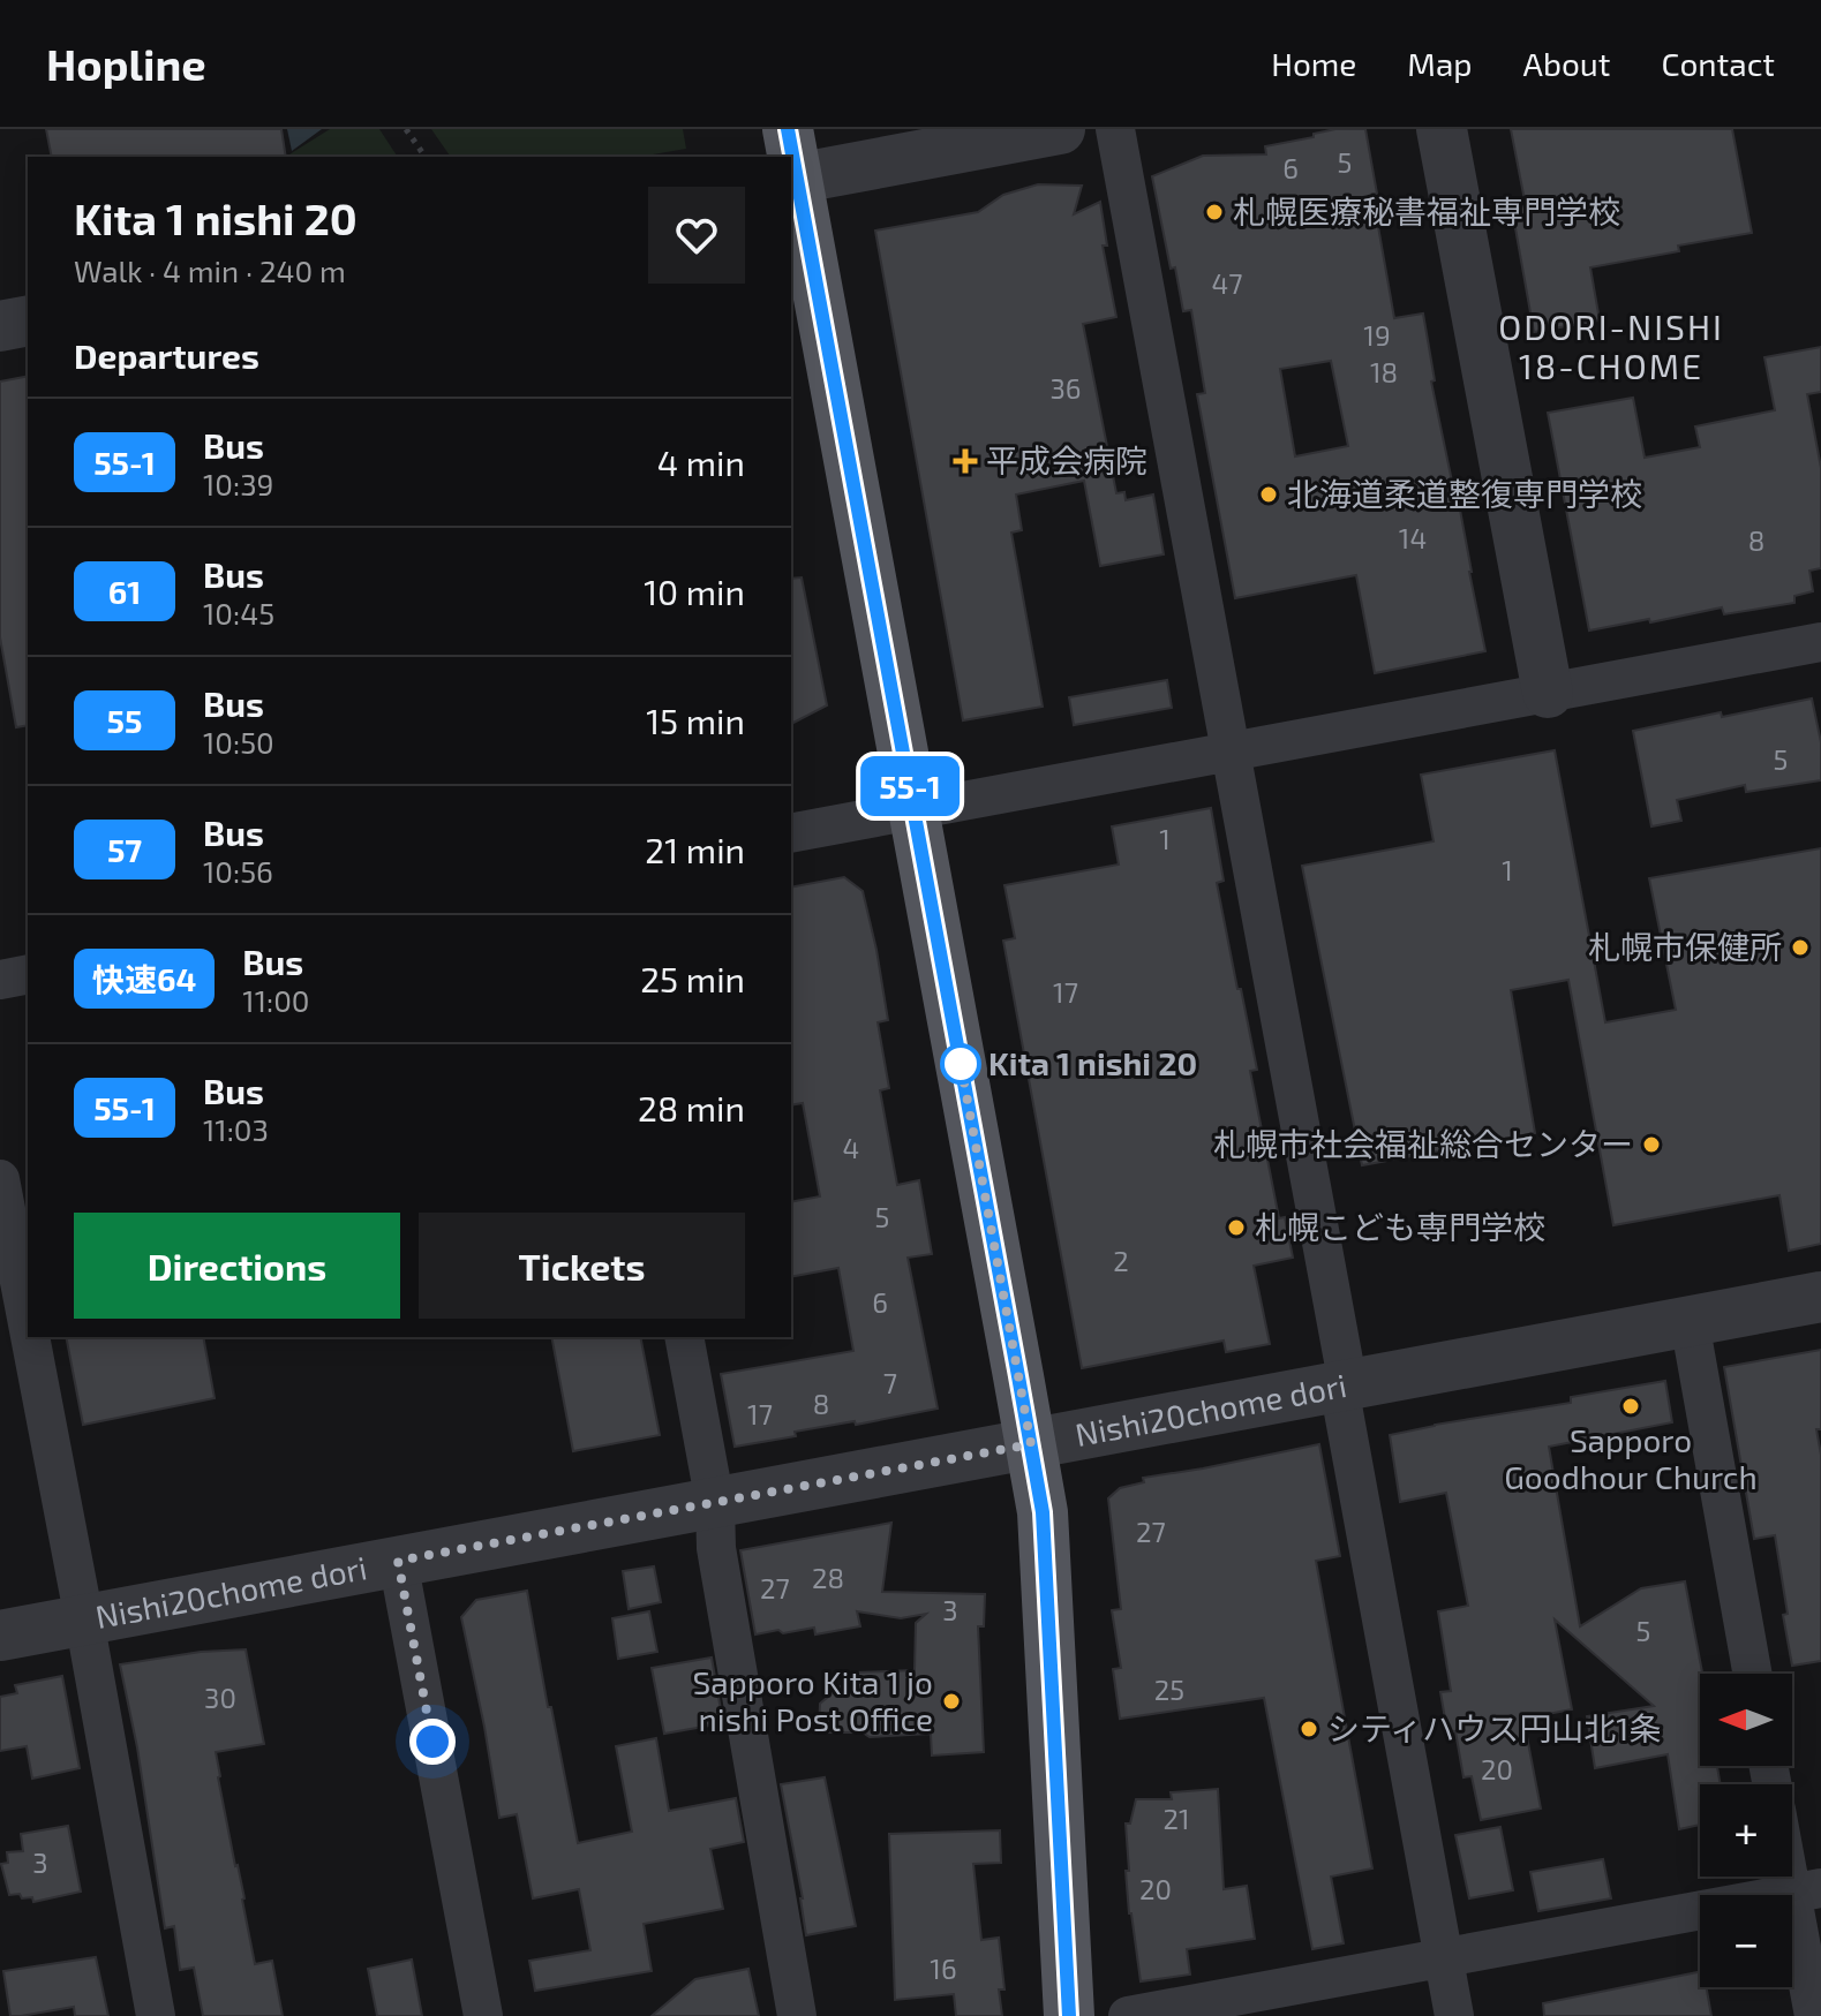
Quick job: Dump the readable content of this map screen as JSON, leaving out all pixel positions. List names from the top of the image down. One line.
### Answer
{"streets":{"street":["Nishi20chome dori"]},"districts":["ODORI-NISHI 18-CHOME"],"places":{"other":["札幌医療秘書福祉専門学校","北海道柔道整復専門学校","札幌市保健所","Kita 1 nishi 20","札幌市社会福祉総合センター","札幌こども専門学校","Sapporo Goodhour Church","Sapporo Kita 1 jo nishi Post Office","シティハウス円山北1条"],"health":["平成会病院"]},"lines":["bus line 55-1"],"house_numbers":["5","6","47","19","18","36","14","8","5","1","1","17","4","5","2","6","7","8","17","27","28","27","3","5","25","30","20","21","3","20","16"],"north":"left","page":{"header":"Hopline","nav":["Home","Map","About","Contact"],"on_map":"55-1","heading":[["Kita 1 nishi 20","Walk · 4 min · 240 m"],"Departures"],"list":[{"mark":"55-1","name":"Bus","note":"10:39","value":"4 min"},{"mark":"61","name":"Bus","note":"10:45","value":"10 min"},{"mark":"55","name":"Bus","note":"10:50","value":"15 min"},{"mark":"57","name":"Bus","note":"10:56","value":"21 min"},{"mark":"快速64","name":"Bus","note":"11:00","value":"25 min"},{"mark":"55-1","name":"Bus","note":"11:03","value":"28 min"}],"buttons":["Directions","Tickets"],"map_buttons":["+","−"]}}
